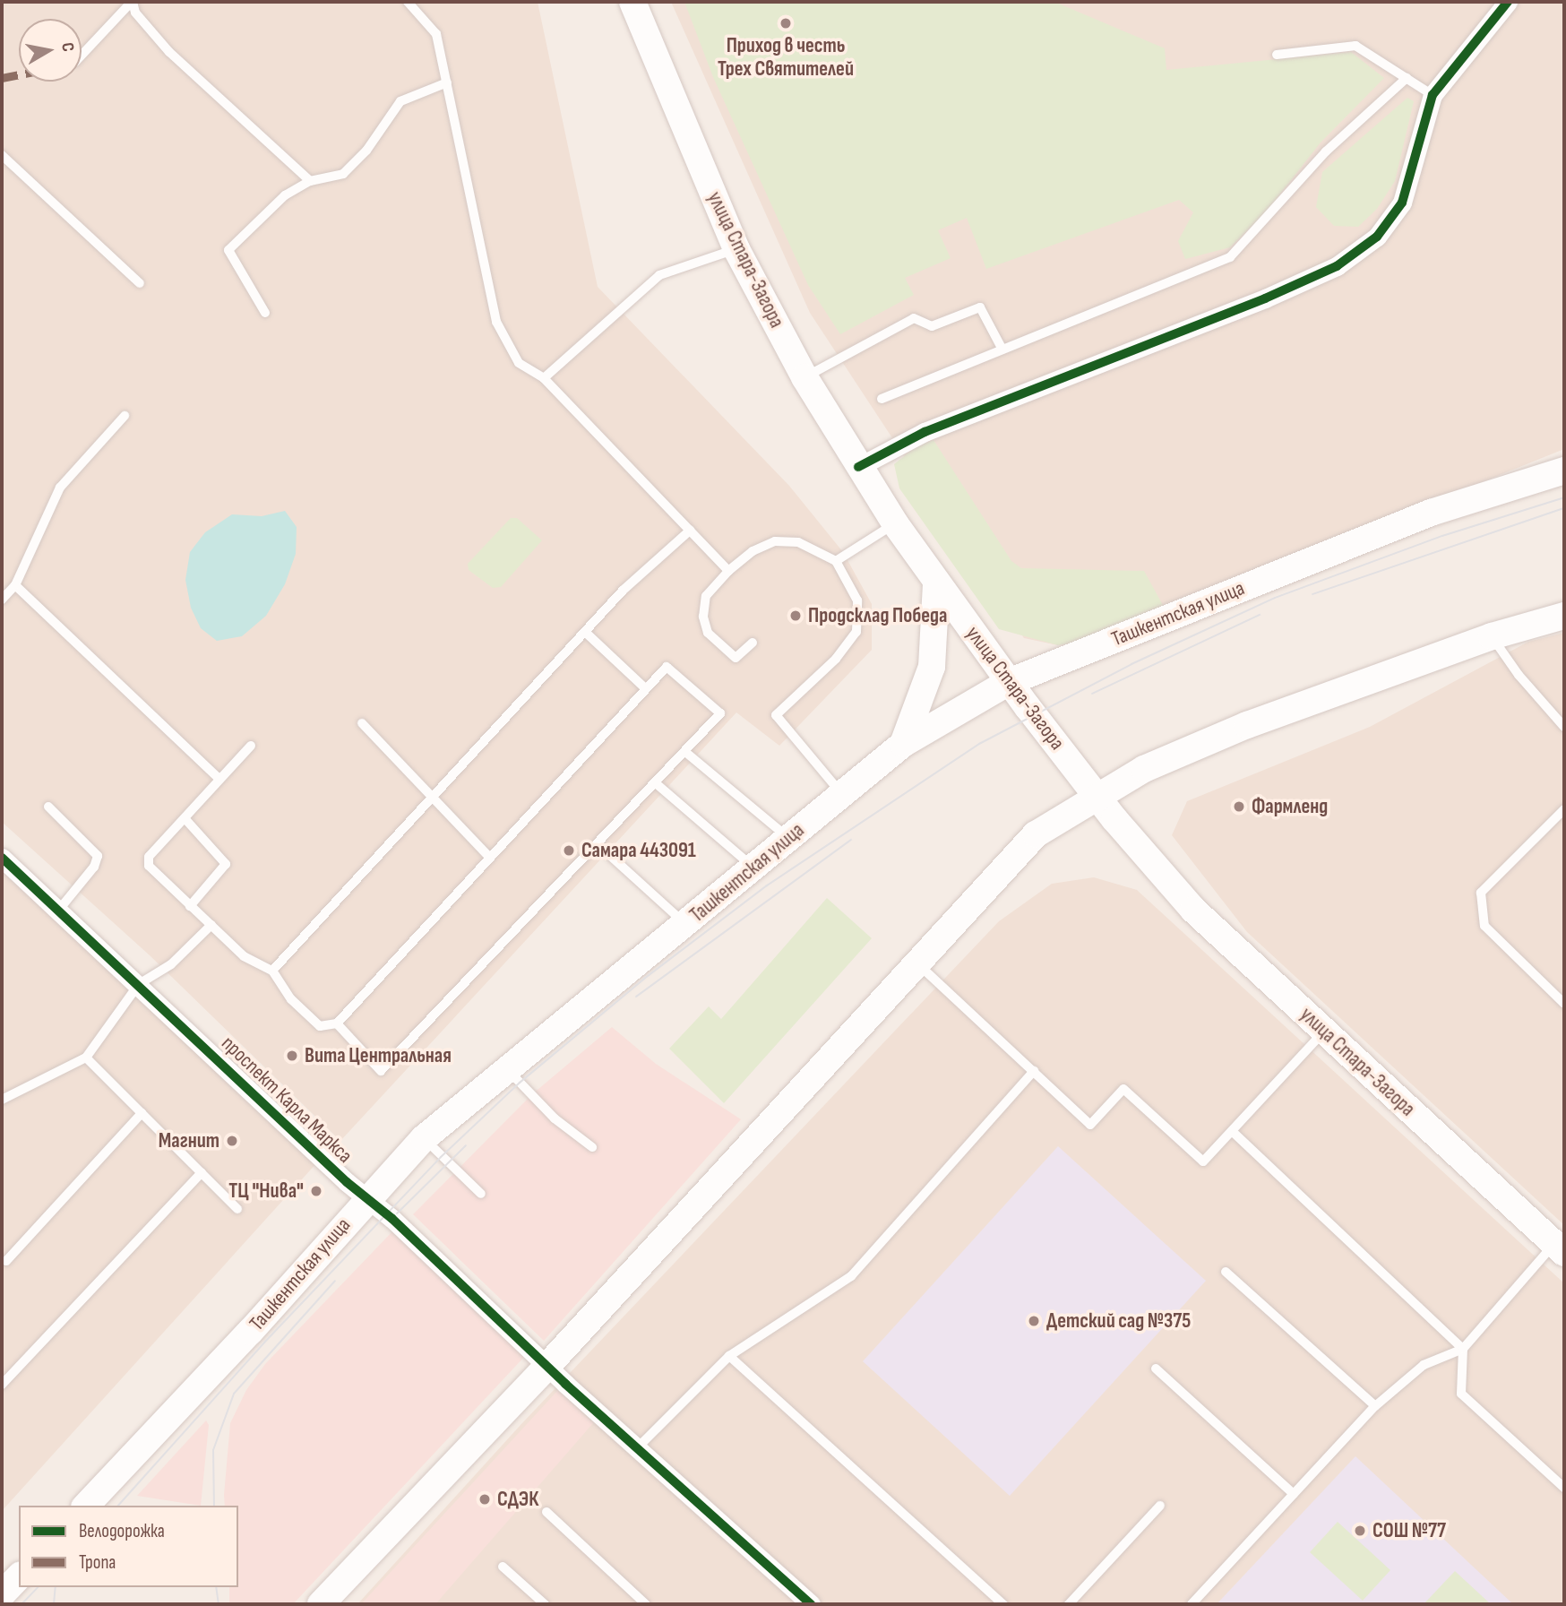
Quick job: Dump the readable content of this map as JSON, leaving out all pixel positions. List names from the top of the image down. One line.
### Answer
{"streets":{"main road":["улица Стара-Загора","Ташкентская улица"],"street":["проспект Карла Маркса"]},"crossings":[["улица Стара-Загора","Ташкентская улица"],["Ташкентская улица","проспект Карла Маркса"]],"places":["Приход в честь Трех Святителей","Продсклад Победа","Фармленд","Самара 443091","Вита Центральная","Магнит","ТЦ \"Нива\"","Детский сад №375","СДЭК","СОШ №77"],"legend":["Велодорожка","Тропа"],"north":"right"}
